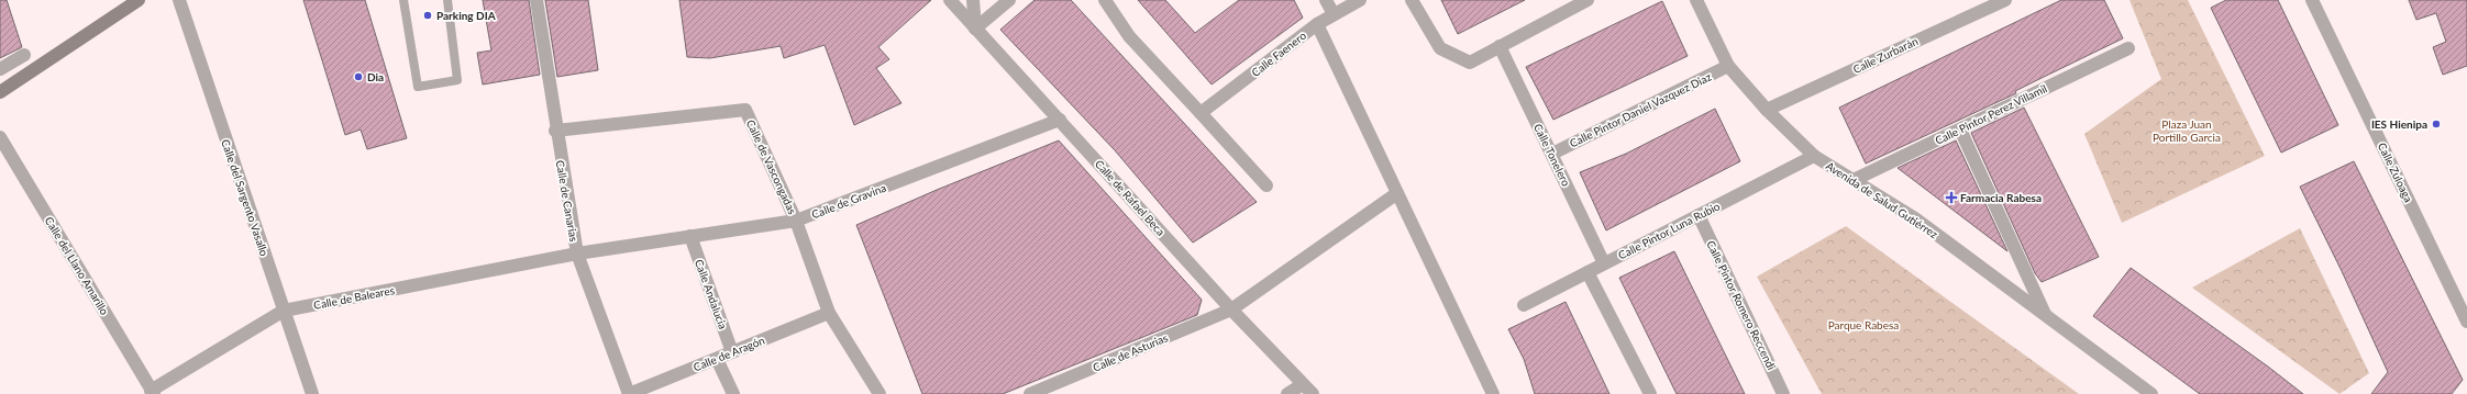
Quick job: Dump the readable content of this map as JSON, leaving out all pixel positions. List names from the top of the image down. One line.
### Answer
{"streets":{"street":["Calle Faenero","Calle Zurbarán","Calle Pintor Daniel Vazquez Diaz","Calle Pintor Perez Villamil","Calle Tonelero","Calle de Vascongadas","Calle Zuloaga","Calle del Sargento Vasallo","Calle de Rafael Beca","Avenida de Salud Gutiérrez","Calle de Canarias","Calle de Gravina","Calle Pintor Luna Rubio","Calle del Llano Amarillo","Calle Andalucia","Calle de Baleares","Calle Pintor Romero Reccendi","Calle de Asturias","Calle de Aragón"]},"crossings":[["Calle Zurbarán","Avenida de Salud Gutiérrez"],["Calle Pintor Daniel Vazquez Diaz","Calle Tonelero"],["Calle Pintor Daniel Vazquez Diaz","Avenida de Salud Gutiérrez"],["Calle Pintor Perez Villamil","Avenida de Salud Gutiérrez"],["Calle Tonelero","Calle Pintor Luna Rubio"],["Calle de Vascongadas","Calle de Canarias"],["Calle de Vascongadas","Calle de Gravina"],["Calle de Vascongadas","Calle de Aragón"],["Calle del Sargento Vasallo","Calle de Baleares"],["Calle de Rafael Beca","Calle de Gravina"],["Calle de Rafael Beca","Calle de Asturias"],["Avenida de Salud Gutiérrez","Calle Pintor Luna Rubio"],["Calle de Canarias","Calle de Gravina"],["Calle de Canarias","Calle de Baleares"],["Calle de Canarias","Calle de Aragón"],["Calle de Gravina","Calle Andalucia"],["Calle de Gravina","Calle de Baleares"],["Calle Pintor Luna Rubio","Calle Pintor Romero Reccendi"],["Calle del Llano Amarillo","Calle de Baleares"],["Calle Andalucia","Calle de Aragón"]],"parks":["Plaza Juan Portillo Garcia","Parque Rabesa"],"places":{"other":["Parking DIA","Dia","IES Hienipa"],"health":["Farmacia Rabesa"]}}
